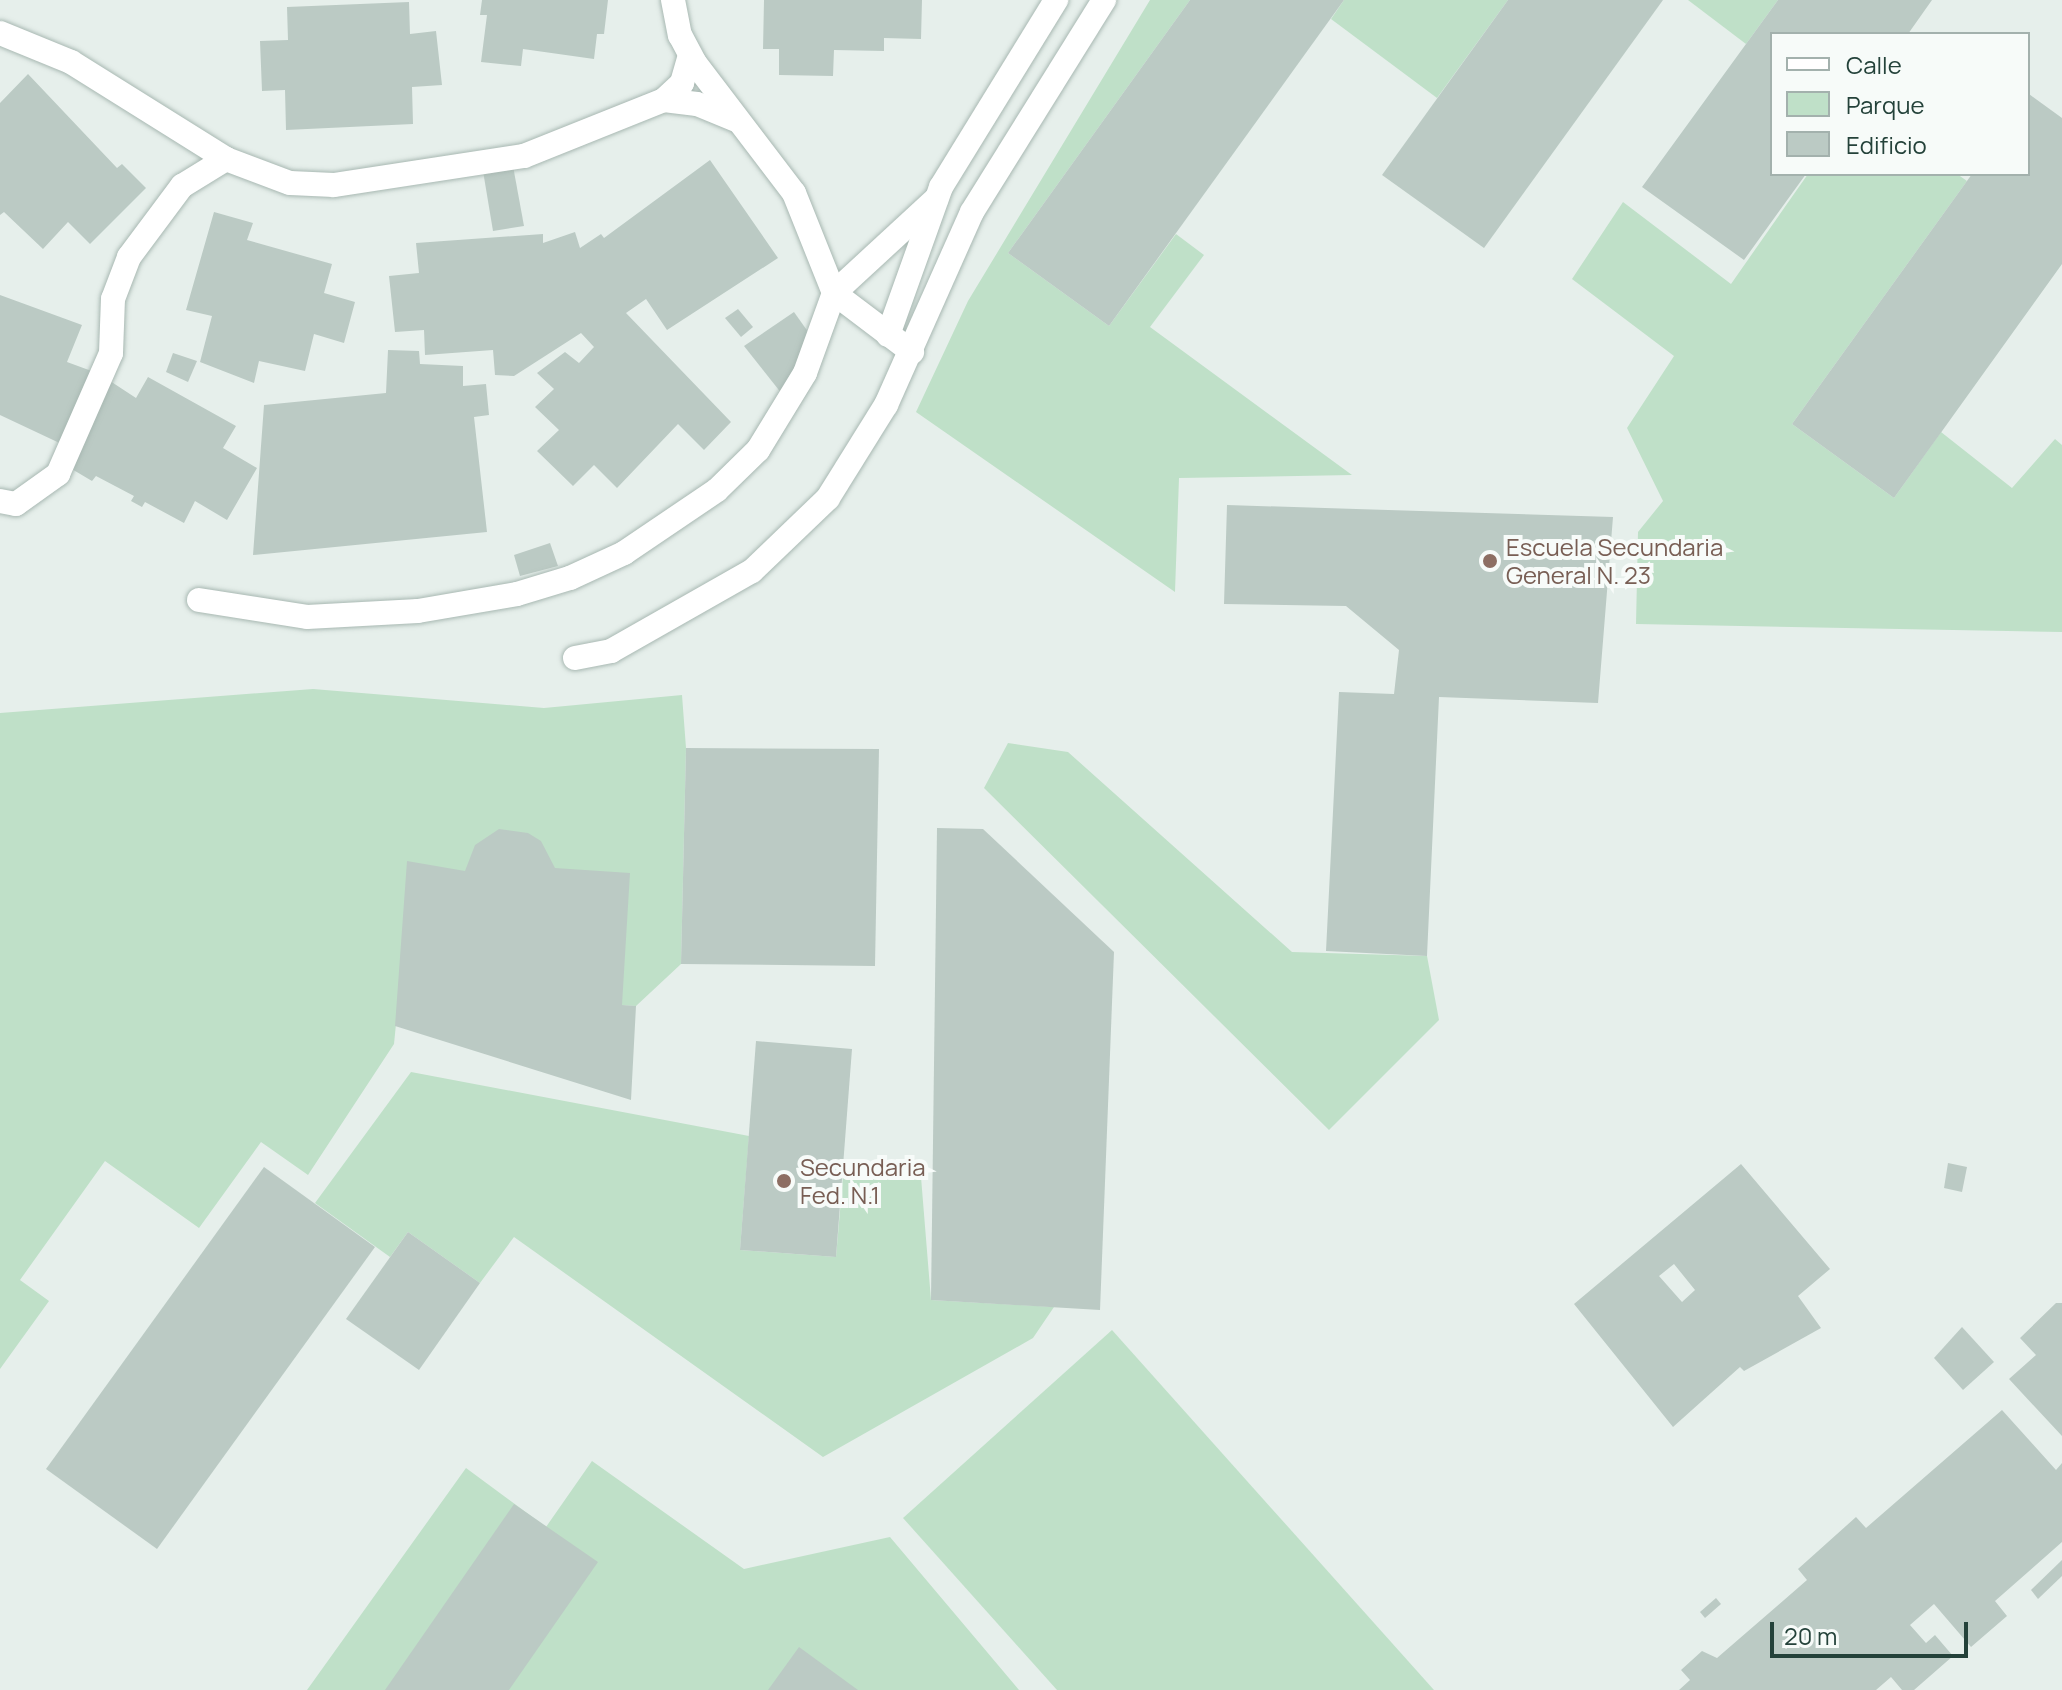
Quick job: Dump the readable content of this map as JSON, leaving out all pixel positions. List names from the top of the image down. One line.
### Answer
{"places":["Escuela Secundaria General N. 23","Secundaria Fed. N.1"],"legend":["Calle","Parque","Edificio"],"scale_bar":"20 m"}
